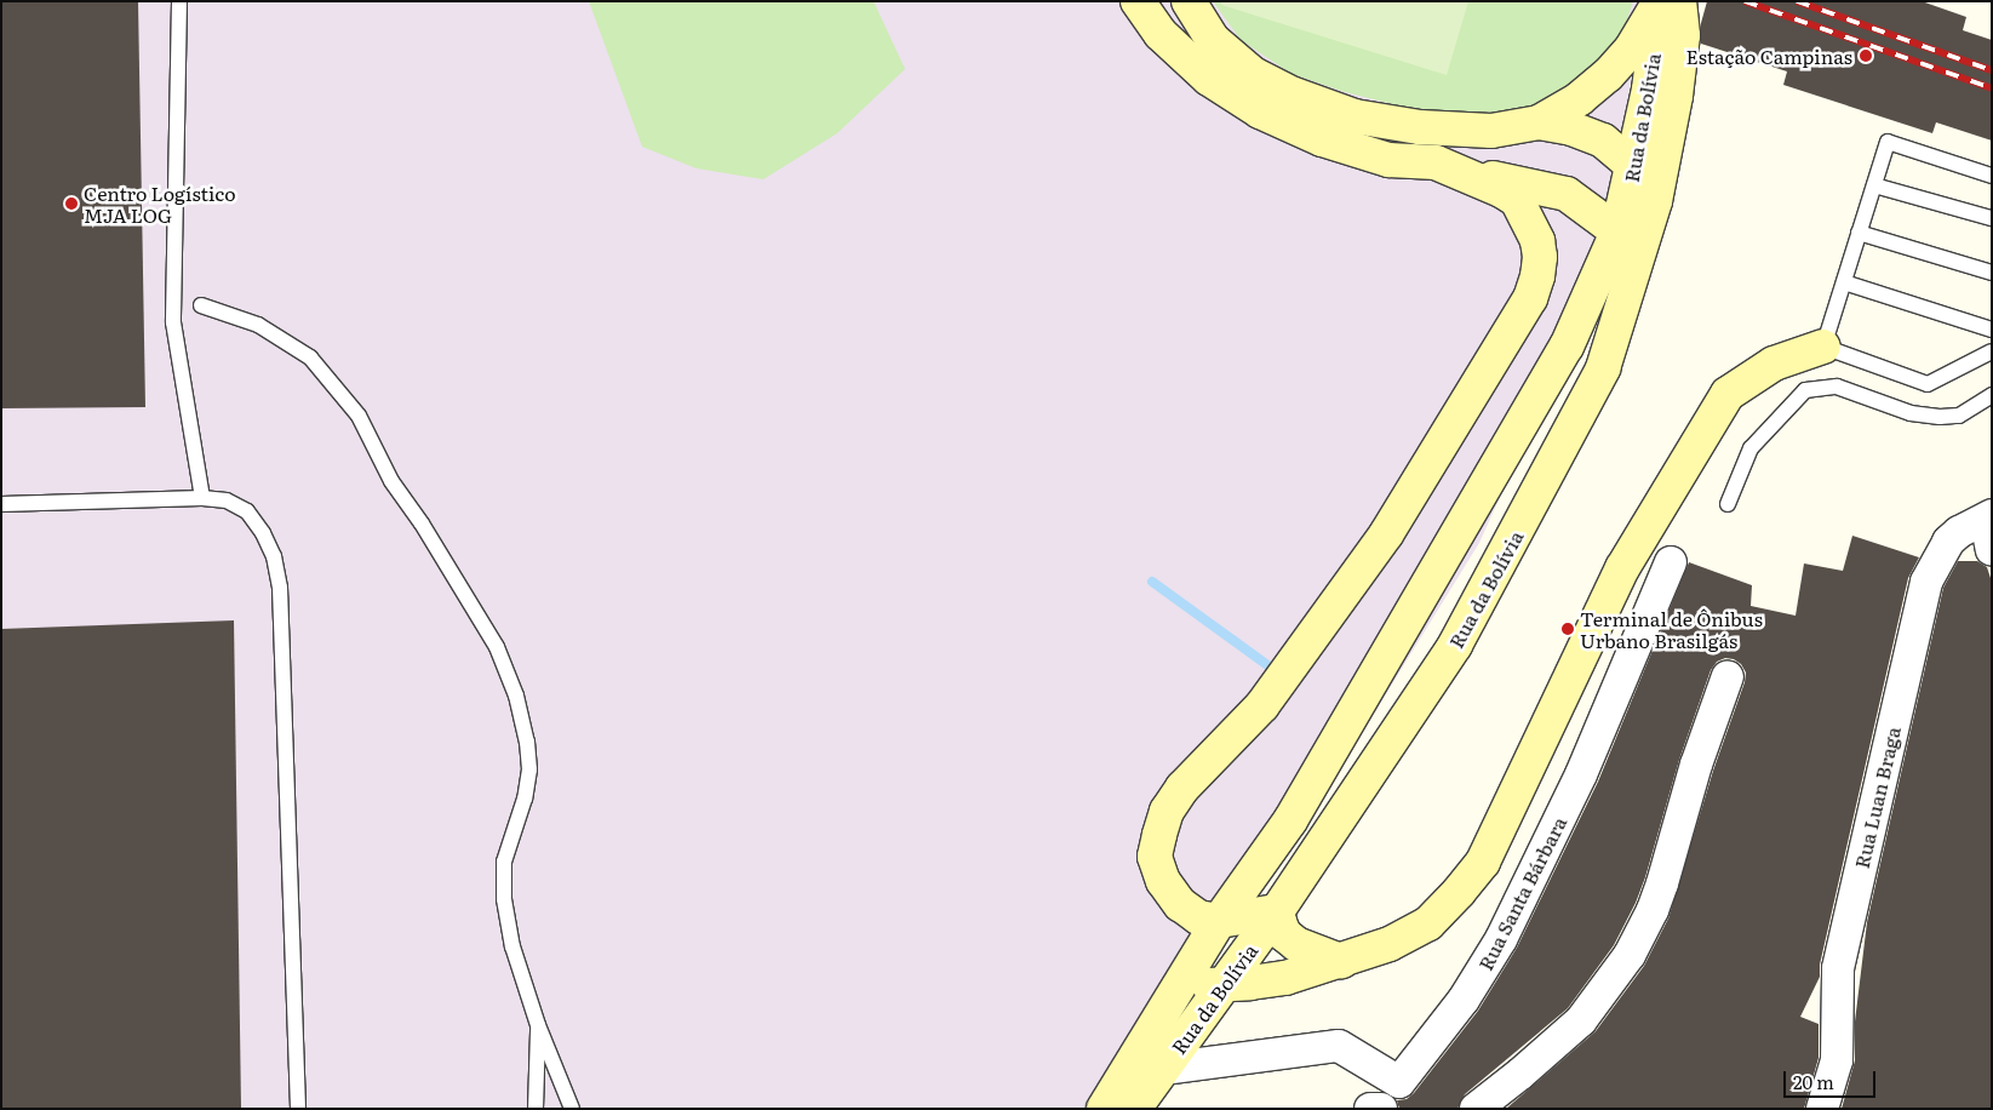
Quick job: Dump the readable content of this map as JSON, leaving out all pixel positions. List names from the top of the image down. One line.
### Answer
{"streets":{"main road":["Rua da Bolívia"],"street":["Rua Luan Braga","Rua Santa Bárbara"]},"crossings":[["Rua da Bolívia","Rua Santa Bárbara"]],"places":["Estação Campinas","Centro Logístico MJA LOG","Terminal de Ônibus Urbano Brasilgás"],"scale_bar":"20 m"}
